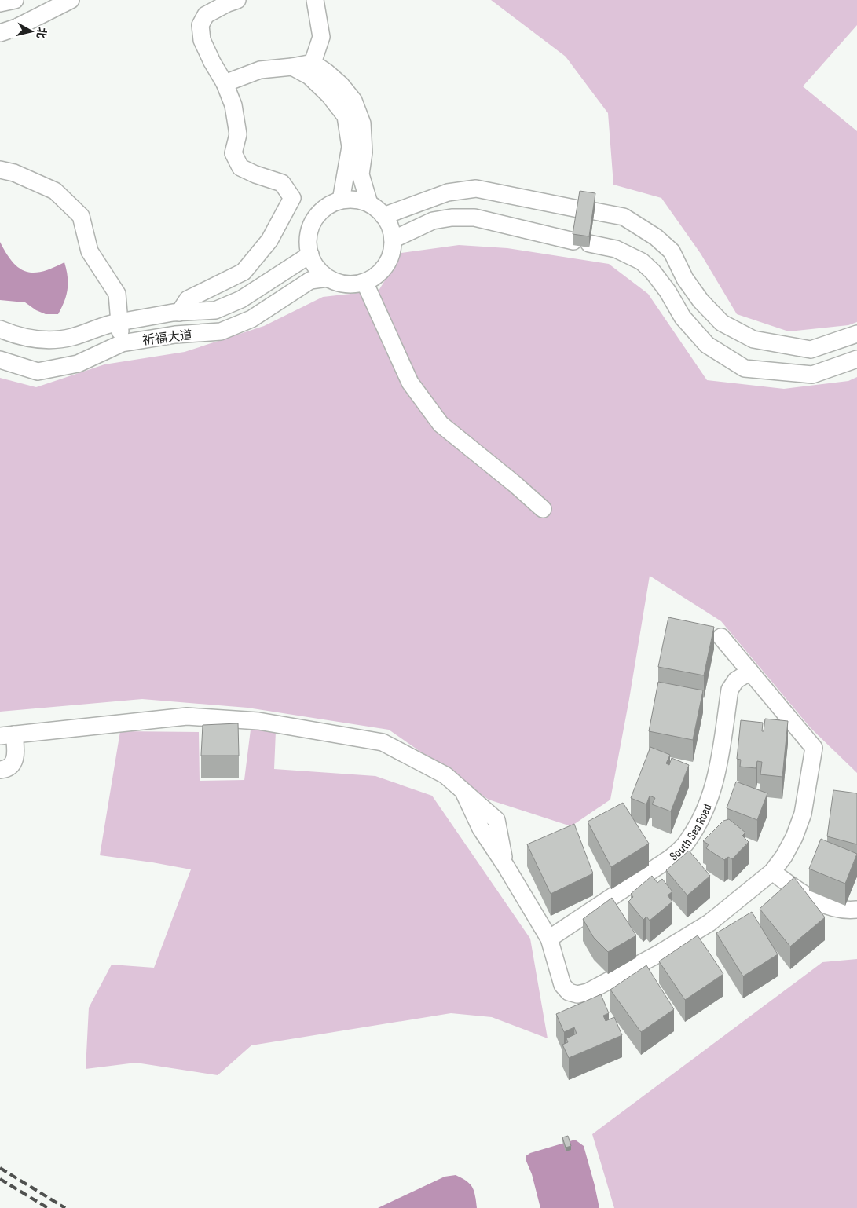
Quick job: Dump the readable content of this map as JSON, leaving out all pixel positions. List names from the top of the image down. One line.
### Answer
{"streets":{"street":["祈福大道","South Sea Road"]},"north":"right"}
